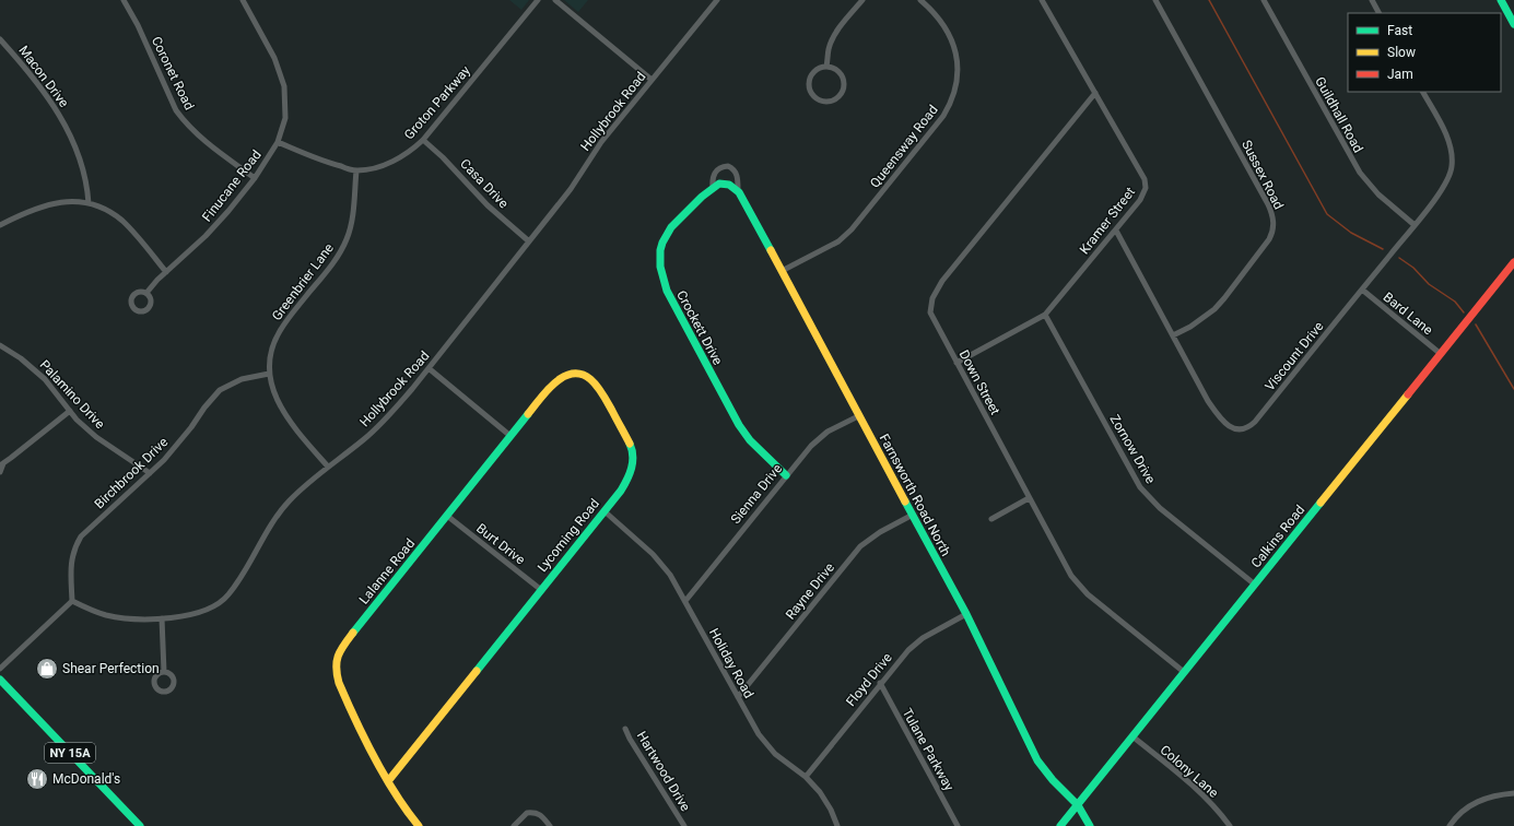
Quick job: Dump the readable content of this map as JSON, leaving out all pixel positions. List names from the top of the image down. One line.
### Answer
{"streets":{"street":["Coronet Road","Macon Drive","Groton Parkway","Hollybrook Road","Guildhall Road","Queensway Road","Sussex Road","Casa Drive","Finucane Road","Kramer Street","Greenbrier Lane","Bard Lane","Crockett Drive","Viscount Drive","Down Street","Palamino Drive","Zornow Drive","Birchbrook Drive","Sienna Drive","Farnsworth Road North","Lycoming Road","Calkins Road","Burt Drive","Lalanne Road","Rayne Drive","Holiday Road","Floyd Drive","Tulane Parkway","NY 15A","Hartwood Drive","Colony Lane"]},"crossings":[["Coronet Road","Finucane Road"],["Groton Parkway","Casa Drive"],["Groton Parkway","Finucane Road"],["Groton Parkway","Greenbrier Lane"],["Hollybrook Road","Casa Drive"],["Hollybrook Road","Greenbrier Lane"],["Hollybrook Road","Birchbrook Drive"],["Guildhall Road","Viscount Drive"],["Queensway Road","Farnsworth Road North"],["Sussex Road","Viscount Drive"],["Kramer Street","Viscount Drive"],["Kramer Street","Down Street"],["Kramer Street","Zornow Drive"],["Greenbrier Lane","Birchbrook Drive"],["Bard Lane","Viscount Drive"],["Bard Lane","Calkins Road"],["Crockett Drive","Sienna Drive"],["Crockett Drive","Farnsworth Road North"],["Down Street","Calkins Road"],["Palamino Drive","Birchbrook Drive"],["Zornow Drive","Calkins Road"],["Sienna Drive","Farnsworth Road North"],["Sienna Drive","Holiday Road"],["Farnsworth Road North","Calkins Road"],["Farnsworth Road North","Rayne Drive"],["Farnsworth Road North","Floyd Drive"],["Lycoming Road","Burt Drive"],["Lycoming Road","Lalanne Road"],["Lycoming Road","Holiday Road"],["Calkins Road","Colony Lane"],["Burt Drive","Lalanne Road"],["Rayne Drive","Holiday Road"],["Holiday Road","Floyd Drive"],["Floyd Drive","Tulane Parkway"]],"places":{"shop":["Shear Perfection"],"restaurant":["McDonald's"]},"legend":["Fast","Slow","Jam"]}
